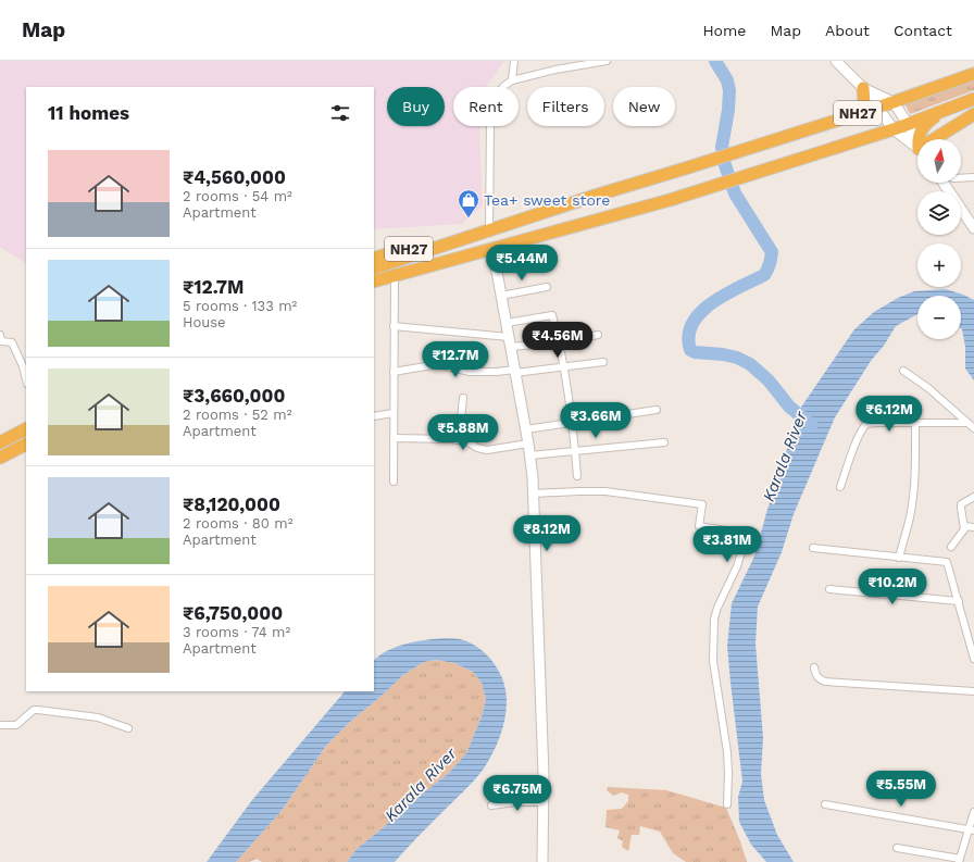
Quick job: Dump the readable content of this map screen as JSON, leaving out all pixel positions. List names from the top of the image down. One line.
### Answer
{"streets":{"highway":["NH27"]},"water":["Karala River"],"places":{"shop":["Tea+ sweet store"]},"north":"top","page":{"header":"Map","nav":["Home","Map","About","Contact"],"chip":["Buy","Rent","Filters","New"],"heading":"11 homes","map_buttons":["+","−"],"list":[{"name":"₹4,560,000","note":"2 rooms · 54 m² · Apartment"},{"name":"₹12.7M","note":"5 rooms · 133 m² · House"},{"name":"₹3,660,000","note":"2 rooms · 52 m² · Apartment"},{"name":"₹8,120,000","note":"2 rooms · 80 m² · Apartment"},{"name":"₹6,750,000","note":"3 rooms · 74 m² · Apartment"}],"price":["₹5.44M","₹4.56M","₹12.7M","₹6.12M","₹3.66M","₹5.88M","₹8.12M","₹3.81M","₹10.2M","₹5.55M","₹6.75M"]}}
